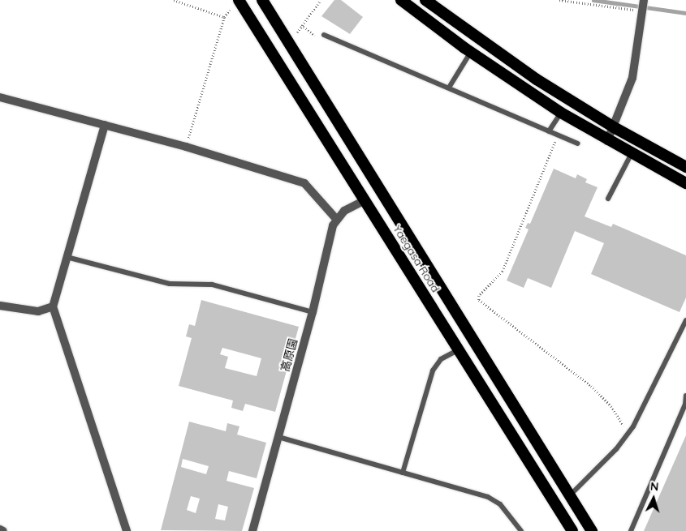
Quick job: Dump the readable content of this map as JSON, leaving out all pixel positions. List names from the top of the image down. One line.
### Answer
{"streets":{"highway":["Yaegasa Road"],"street":["高原園"]},"north":"top"}
